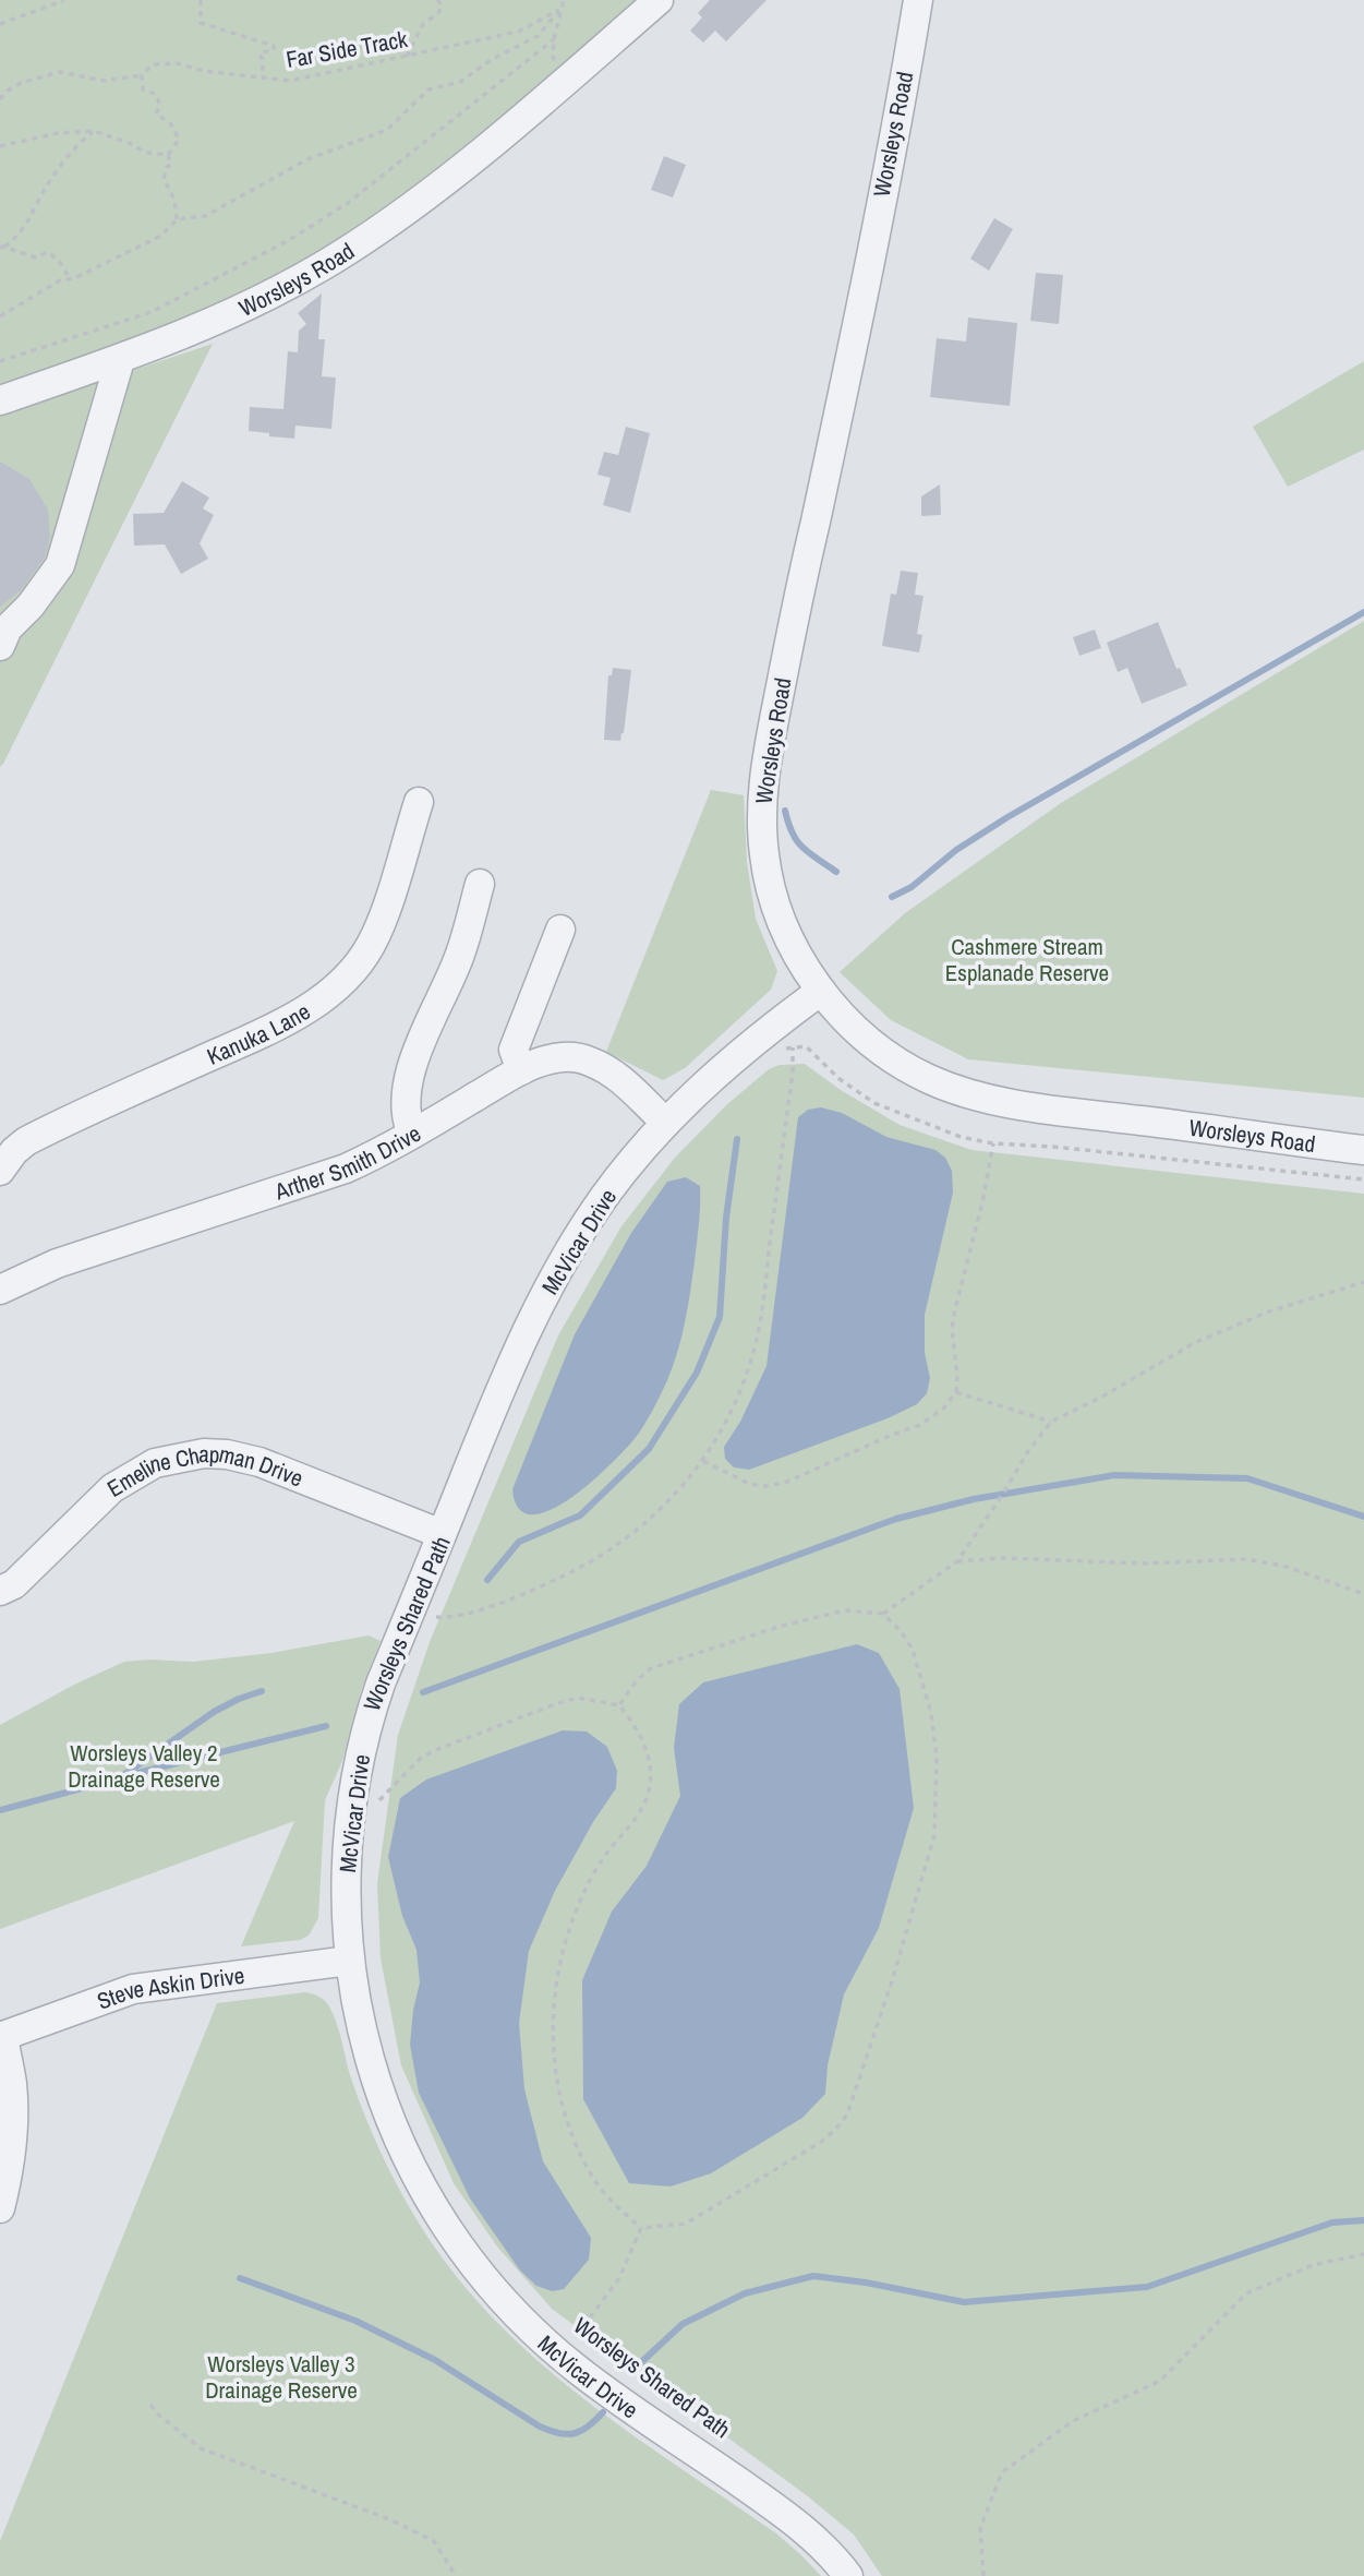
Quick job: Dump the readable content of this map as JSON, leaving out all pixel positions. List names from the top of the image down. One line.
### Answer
{"streets":{"street":["Worsleys Road","Kanuka Lane","Arther Smith Drive","McVicar Drive","Emeline Chapman Drive","Steve Askin Drive"],"path":["Far Side Track"]},"crossings":[["Worsleys Road","McVicar Drive"],["Arther Smith Drive","McVicar Drive"],["McVicar Drive","Emeline Chapman Drive"],["McVicar Drive","Steve Askin Drive"]],"parks":["Cashmere Stream Esplanade Reserve","Worsleys Valley 2 Drainage Reserve","Worsleys Valley 3 Drainage Reserve"]}
